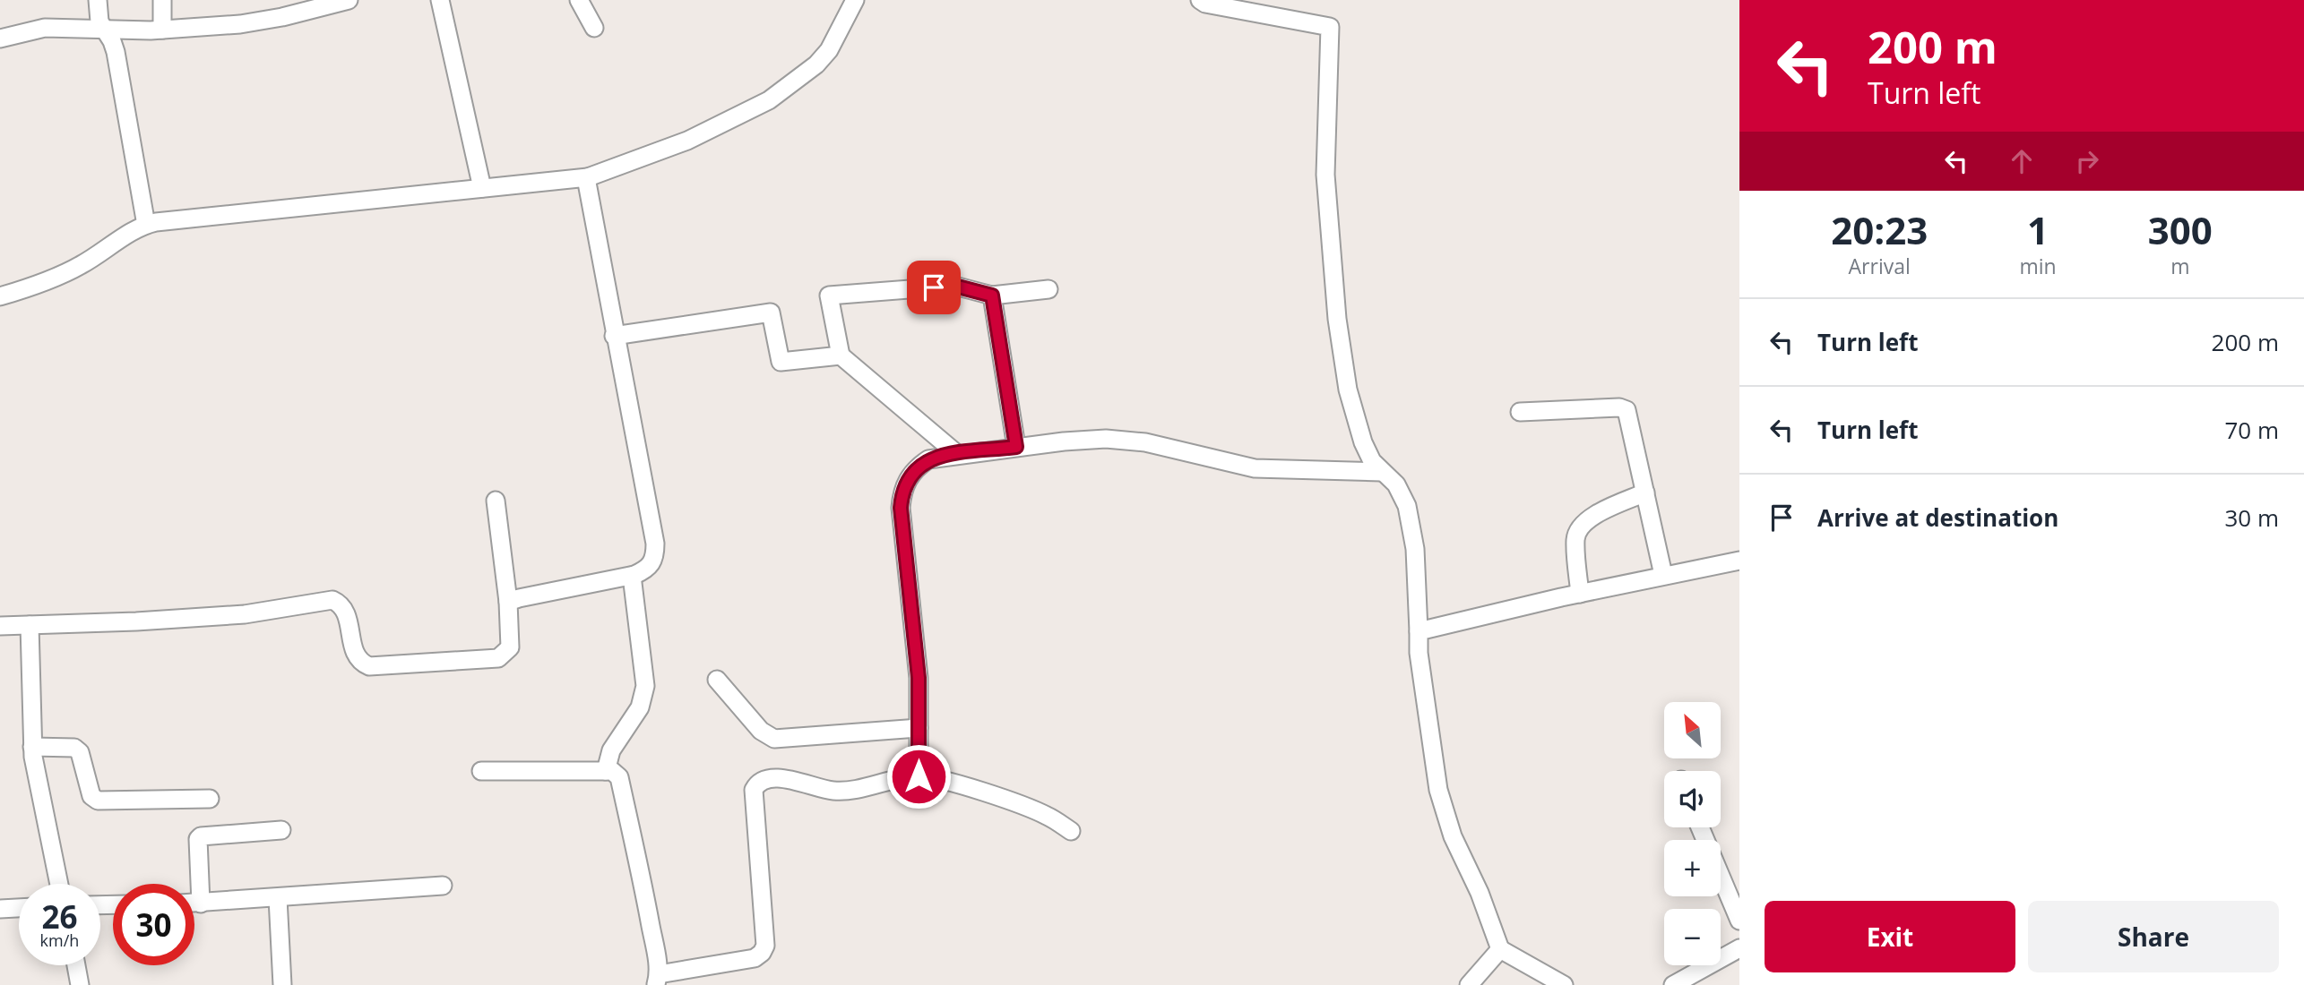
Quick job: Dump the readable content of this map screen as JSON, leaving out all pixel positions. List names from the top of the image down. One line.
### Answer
{"north":"top left","page":{"turn":["200 m","Turn left"],"eta":["20:23","Arrival","1","min","300","m"],"list":[{"name":"Turn left","value":"200 m"},{"name":"Turn left","value":"70 m"},{"name":"Arrive at destination","value":"30 m"}],"map_buttons":["+","−"],"speed":"26 km/h","limit":"30","buttons":["Exit","Share"]}}
